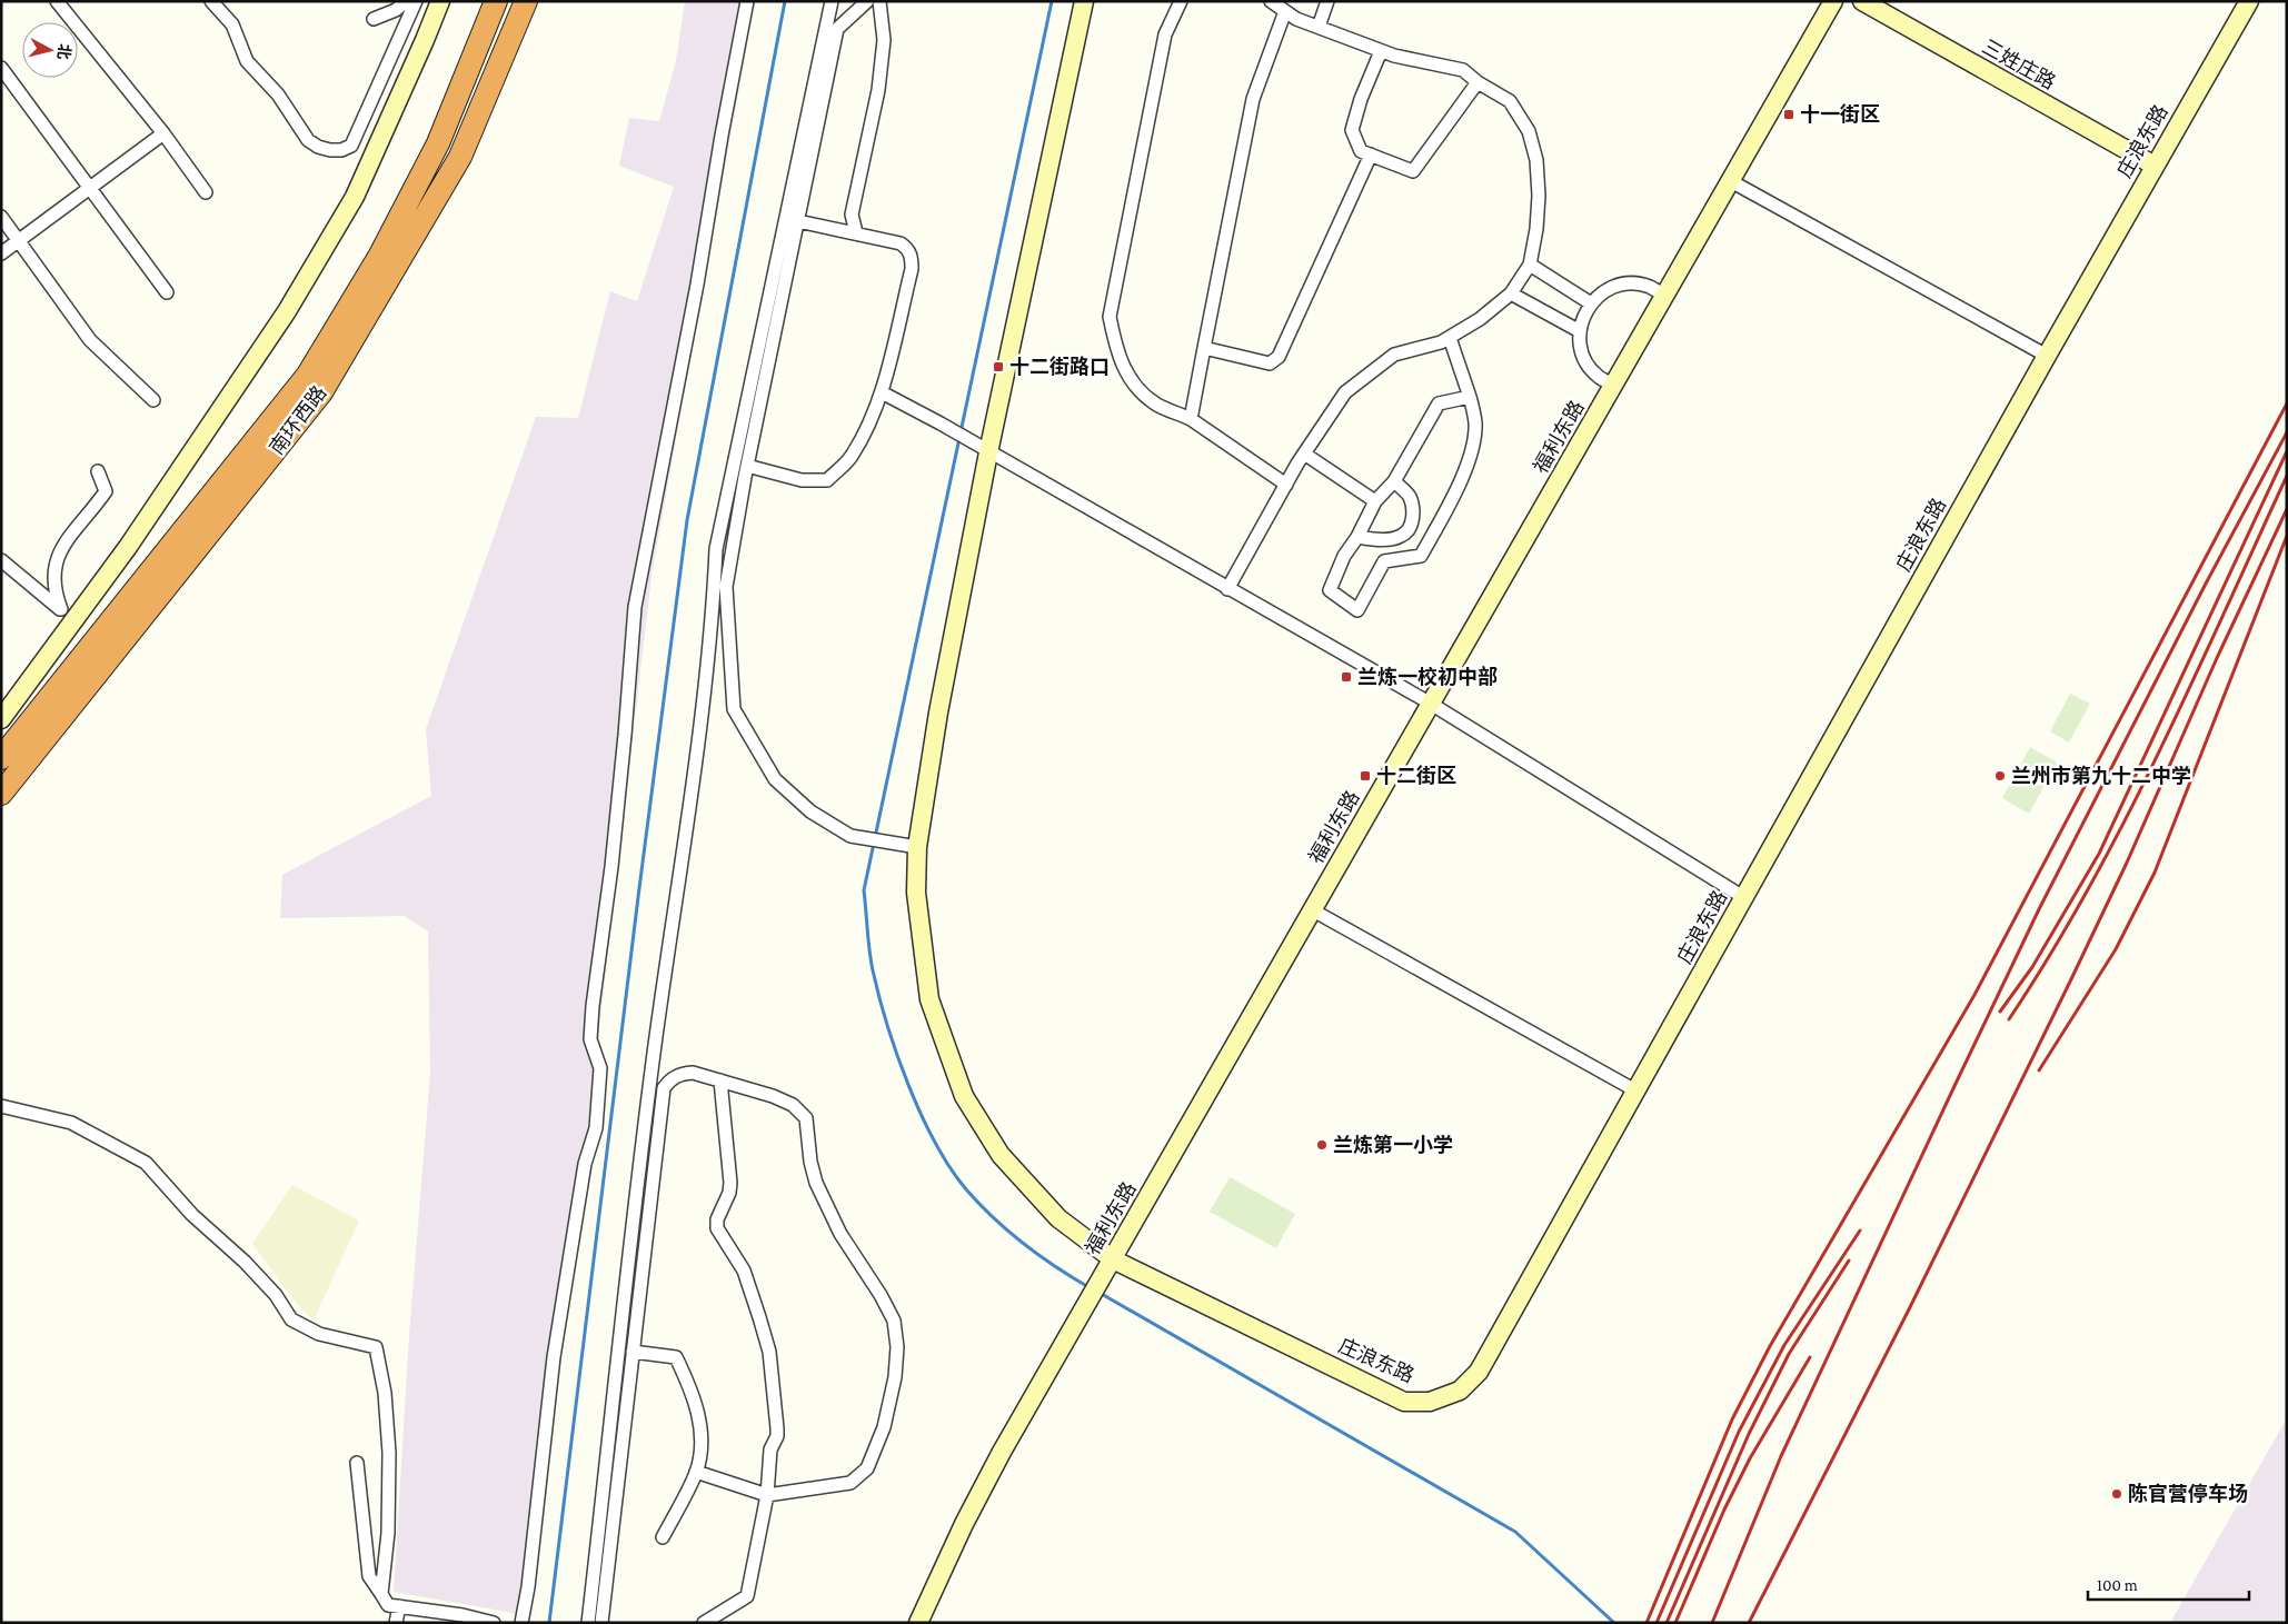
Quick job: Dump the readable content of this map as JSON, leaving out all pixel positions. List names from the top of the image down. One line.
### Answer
{"streets":{"highway":["南环西路"],"street":["三姓庄路","庄浪东路","福利东路"]},"crossings":[["三姓庄路","庄浪东路"],["庄浪东路","福利东路"]],"places":{"transit":["十一街区","十二街路口","兰炼一校初中部","十二街区"],"other":["兰州市第九十二中学","兰炼第一小学","陈官营停车场"]},"scale_bar":"100 m","north":"right"}
